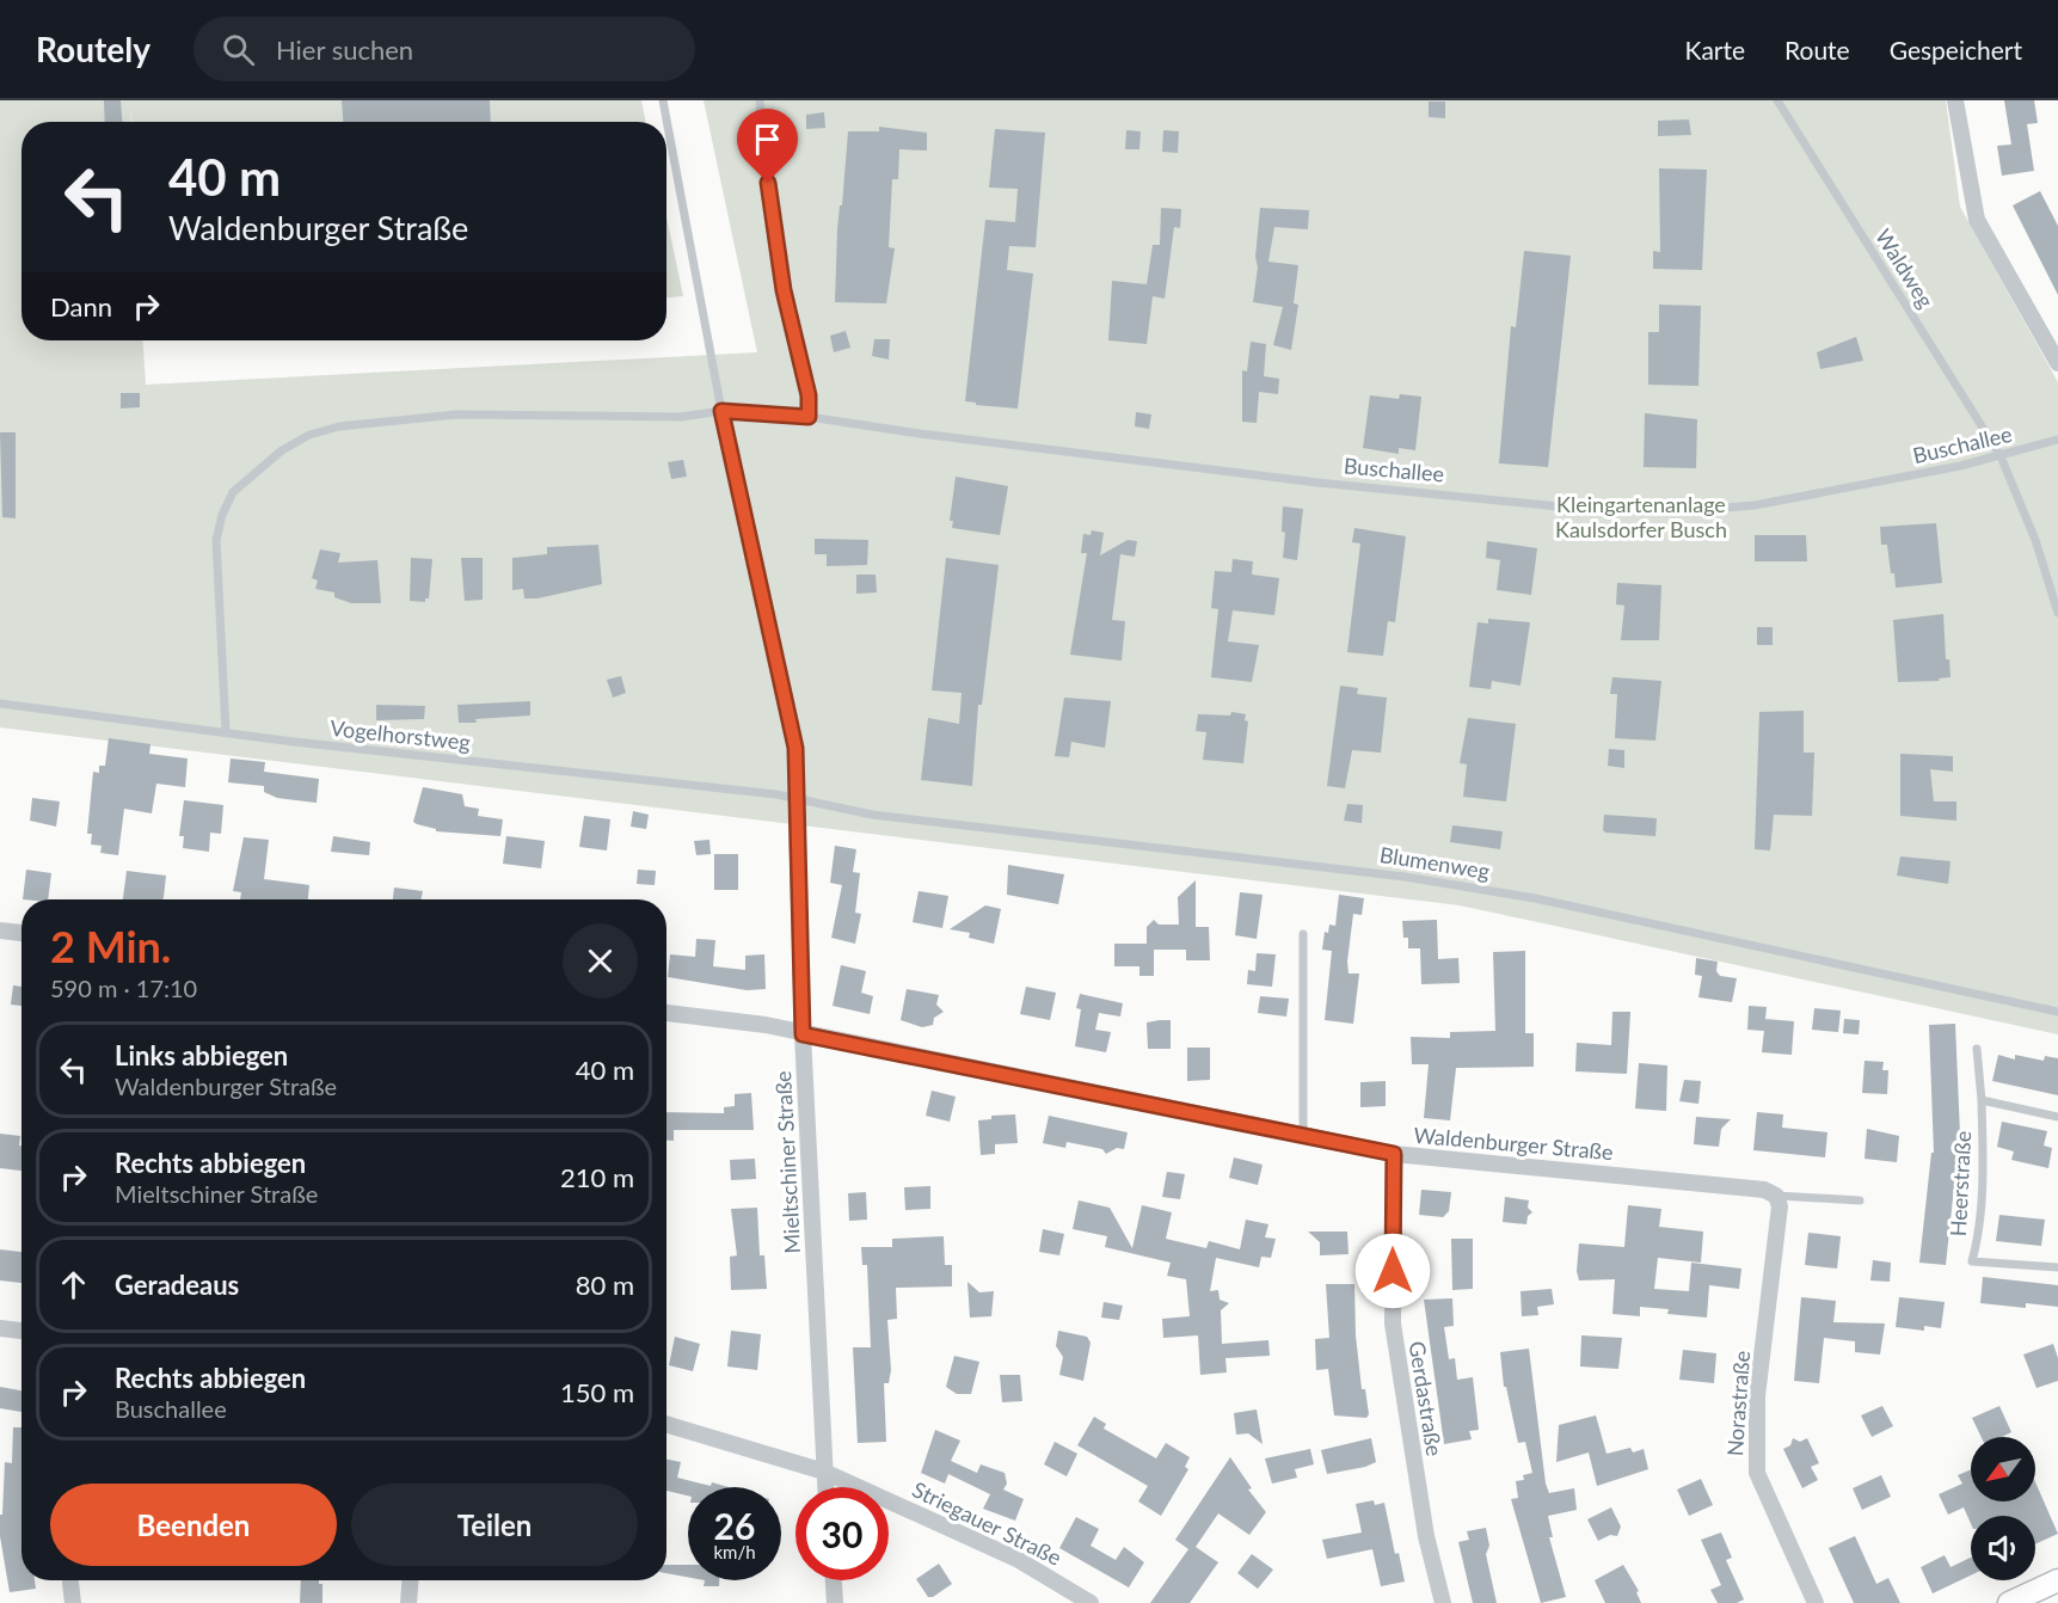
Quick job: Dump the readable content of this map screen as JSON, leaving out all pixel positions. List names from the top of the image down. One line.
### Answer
{"streets":{"street":["Waldenburger Straße","Mieltschiner Straße","Gerdastraße","Norastraße","Striegauer Straße"],"lane":["Waldweg","Buschallee","Vogelhorstweg","Blumenweg","Heerstraße"]},"crossings":[["Waldweg","Buschallee"],["Buschallee","Vogelhorstweg"],["Vogelhorstweg","Blumenweg"],["Waldenburger Straße","Mieltschiner Straße"],["Waldenburger Straße","Gerdastraße"],["Waldenburger Straße","Norastraße"],["Mieltschiner Straße","Striegauer Straße"]],"parks":["Kleingartenanlage Kaulsdorfer Busch"],"north":"bottom left","page":{"header":"Routely","search":"Hier suchen","nav":["Karte","Route","Gespeichert"],"turn":["40 m","Waldenburger Straße"],"then":"Dann","heading":["2 Min.","590 m · 17:10"],"list":[{"name":"Links abbiegen","note":"Waldenburger Straße","value":"40 m"},{"name":"Rechts abbiegen","note":"Mieltschiner Straße","value":"210 m"},{"name":"Geradeaus","value":"80 m"},{"name":"Rechts abbiegen","note":"Buschallee","value":"150 m"}],"buttons":["Beenden","Teilen"],"speed":"26 km/h","limit":"30"}}
